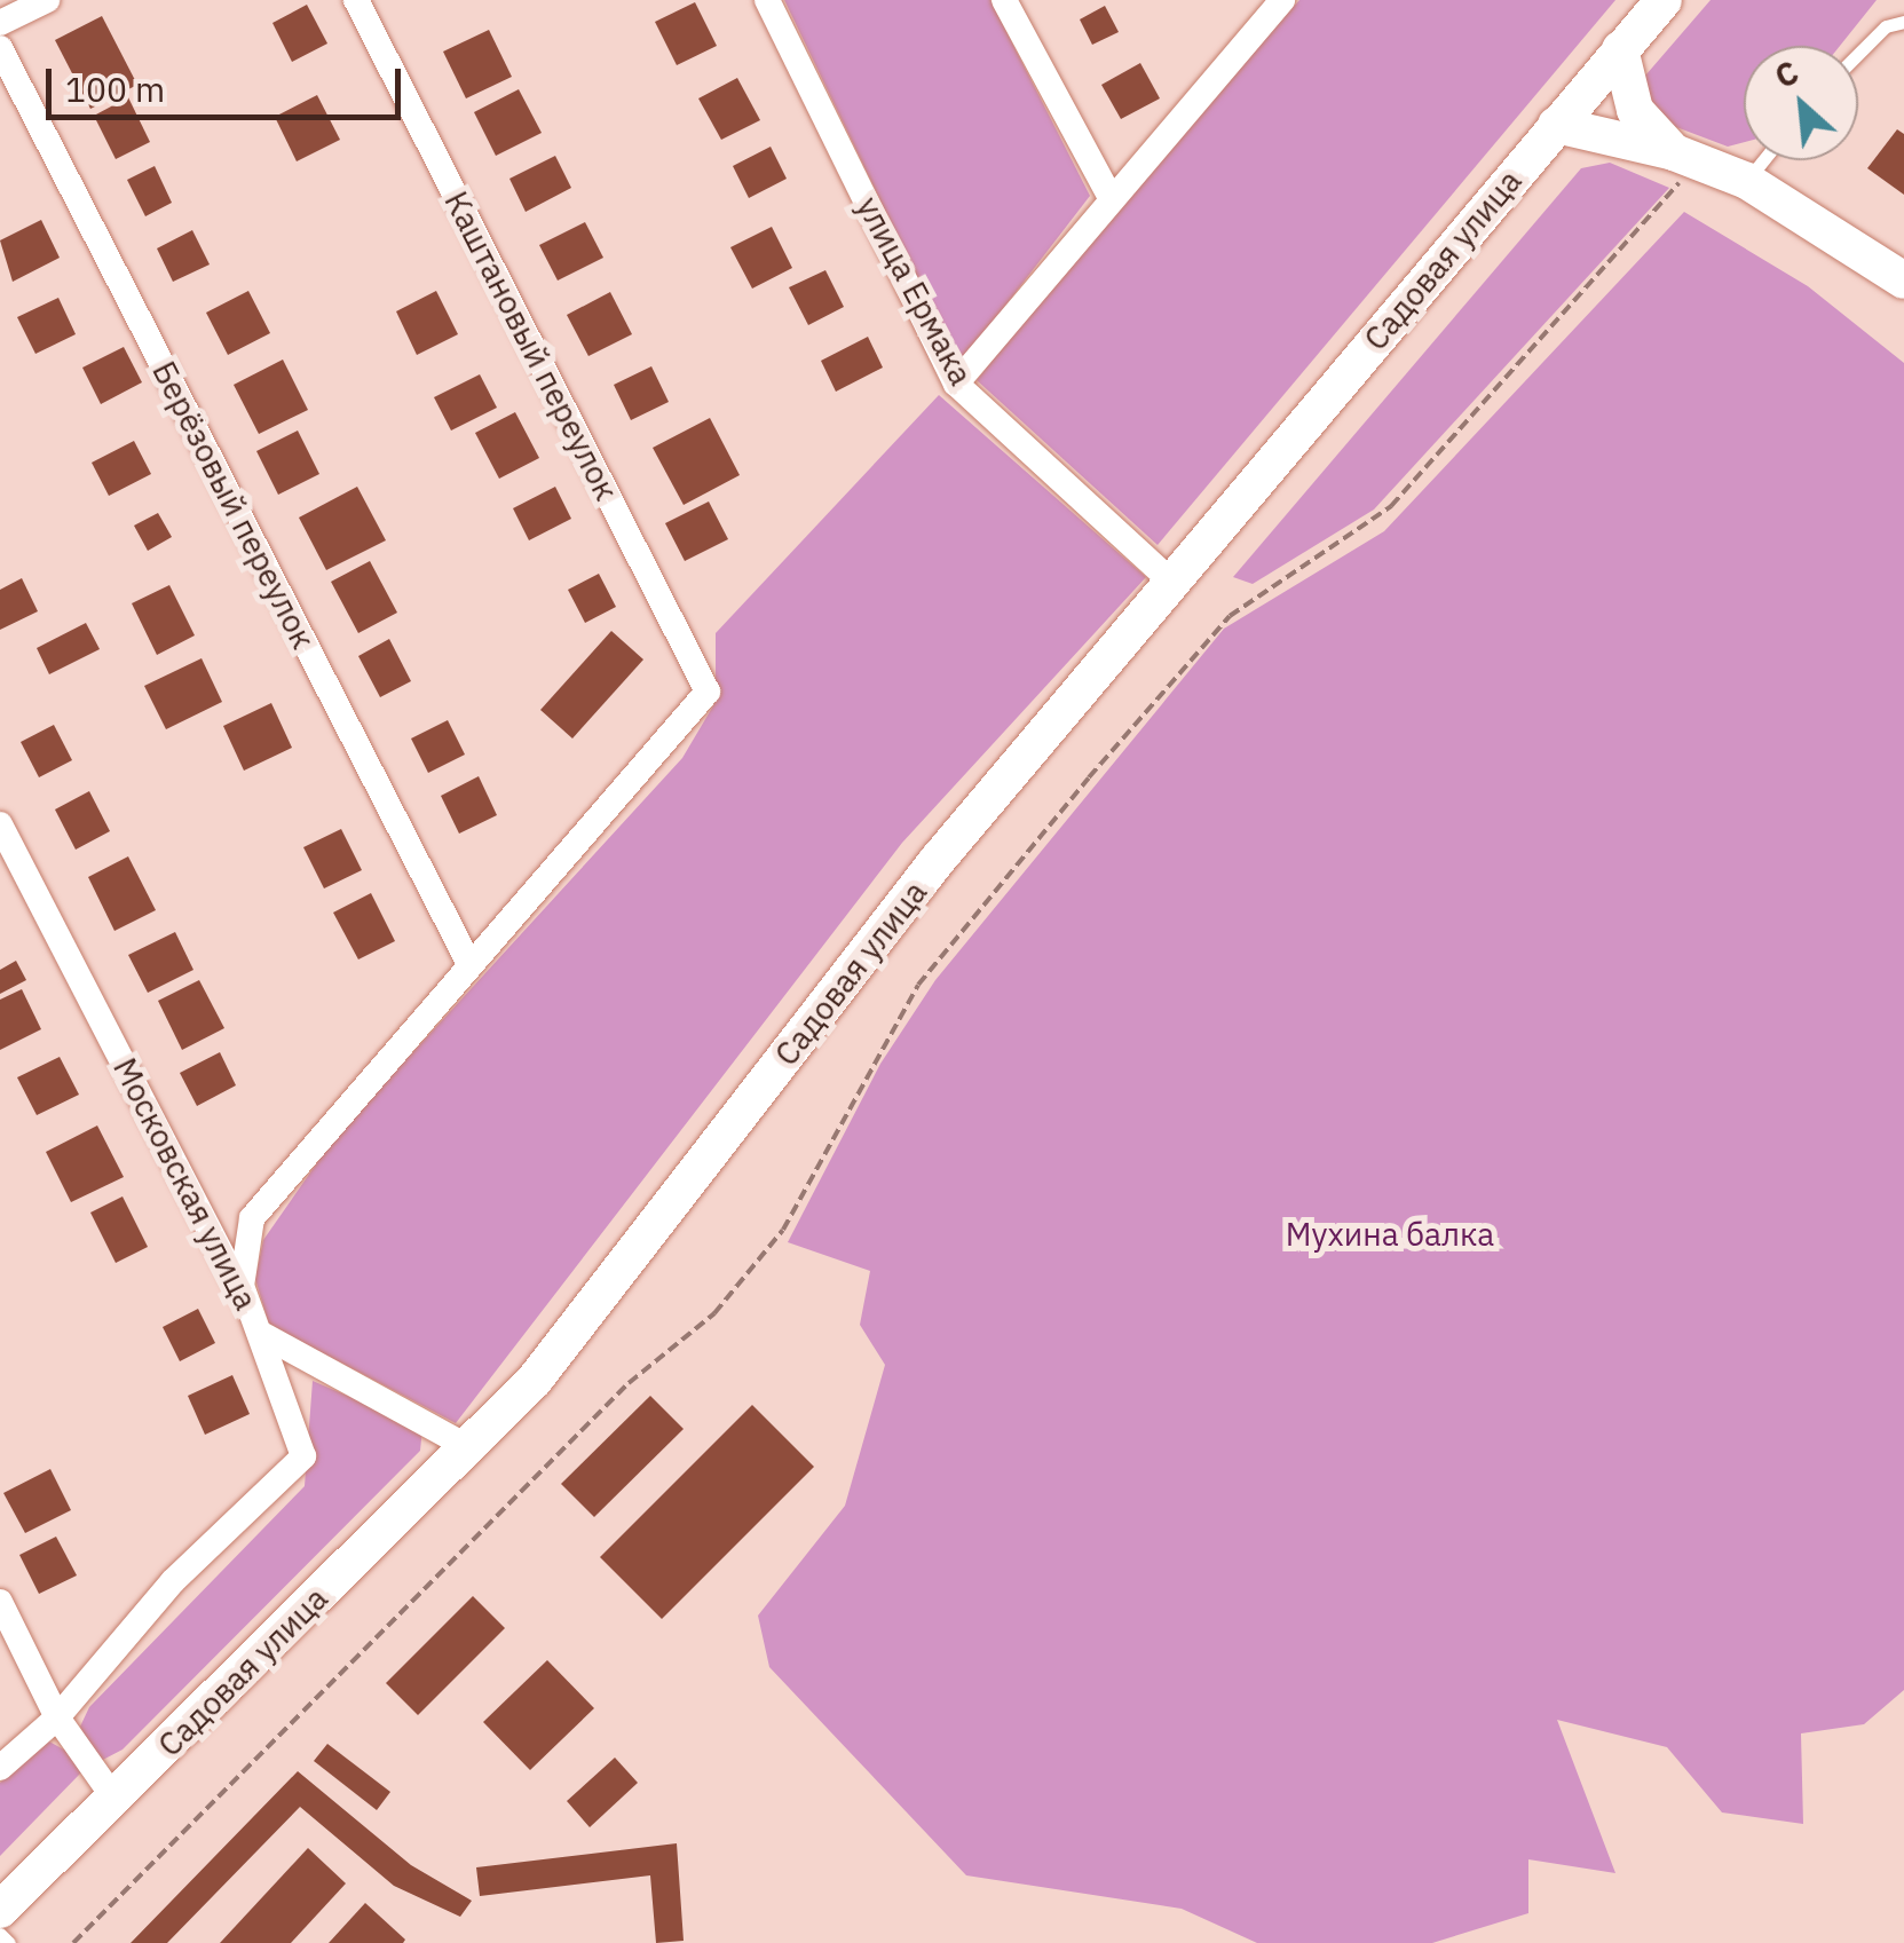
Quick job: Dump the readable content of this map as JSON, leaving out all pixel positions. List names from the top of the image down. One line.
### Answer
{"streets":{"main road":["Садовая улица"],"street":["улица Ермака","Каштановый переулок","Берёзовый переулок","Московская улица"]},"crossings":[["Садовая улица","улица Ермака"],["Садовая улица","Московская улица"],["Каштановый переулок","Берёзовый переулок"]],"parks":["Мухина балка"],"scale_bar":"100 m","north":"top left"}
